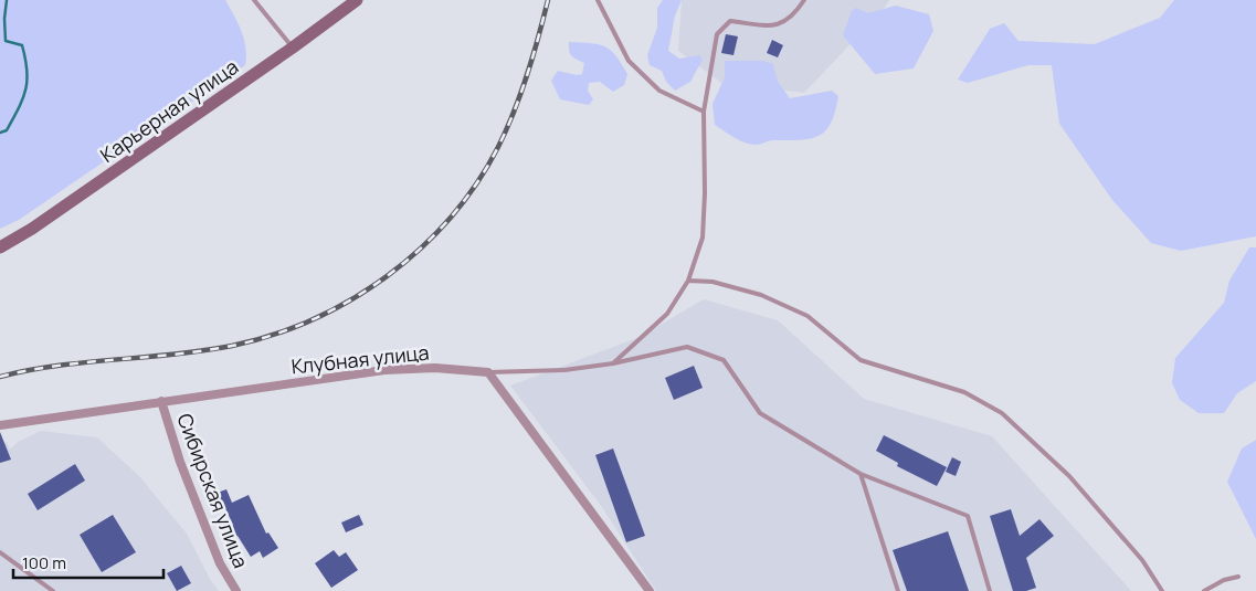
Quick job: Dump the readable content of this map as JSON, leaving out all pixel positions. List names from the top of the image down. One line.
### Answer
{"streets":{"main road":["Карьерная улица"],"street":["Клубная улица","Сибирская улица"]},"crossings":[["Клубная улица","Сибирская улица"]],"scale_bar":"100 m"}
